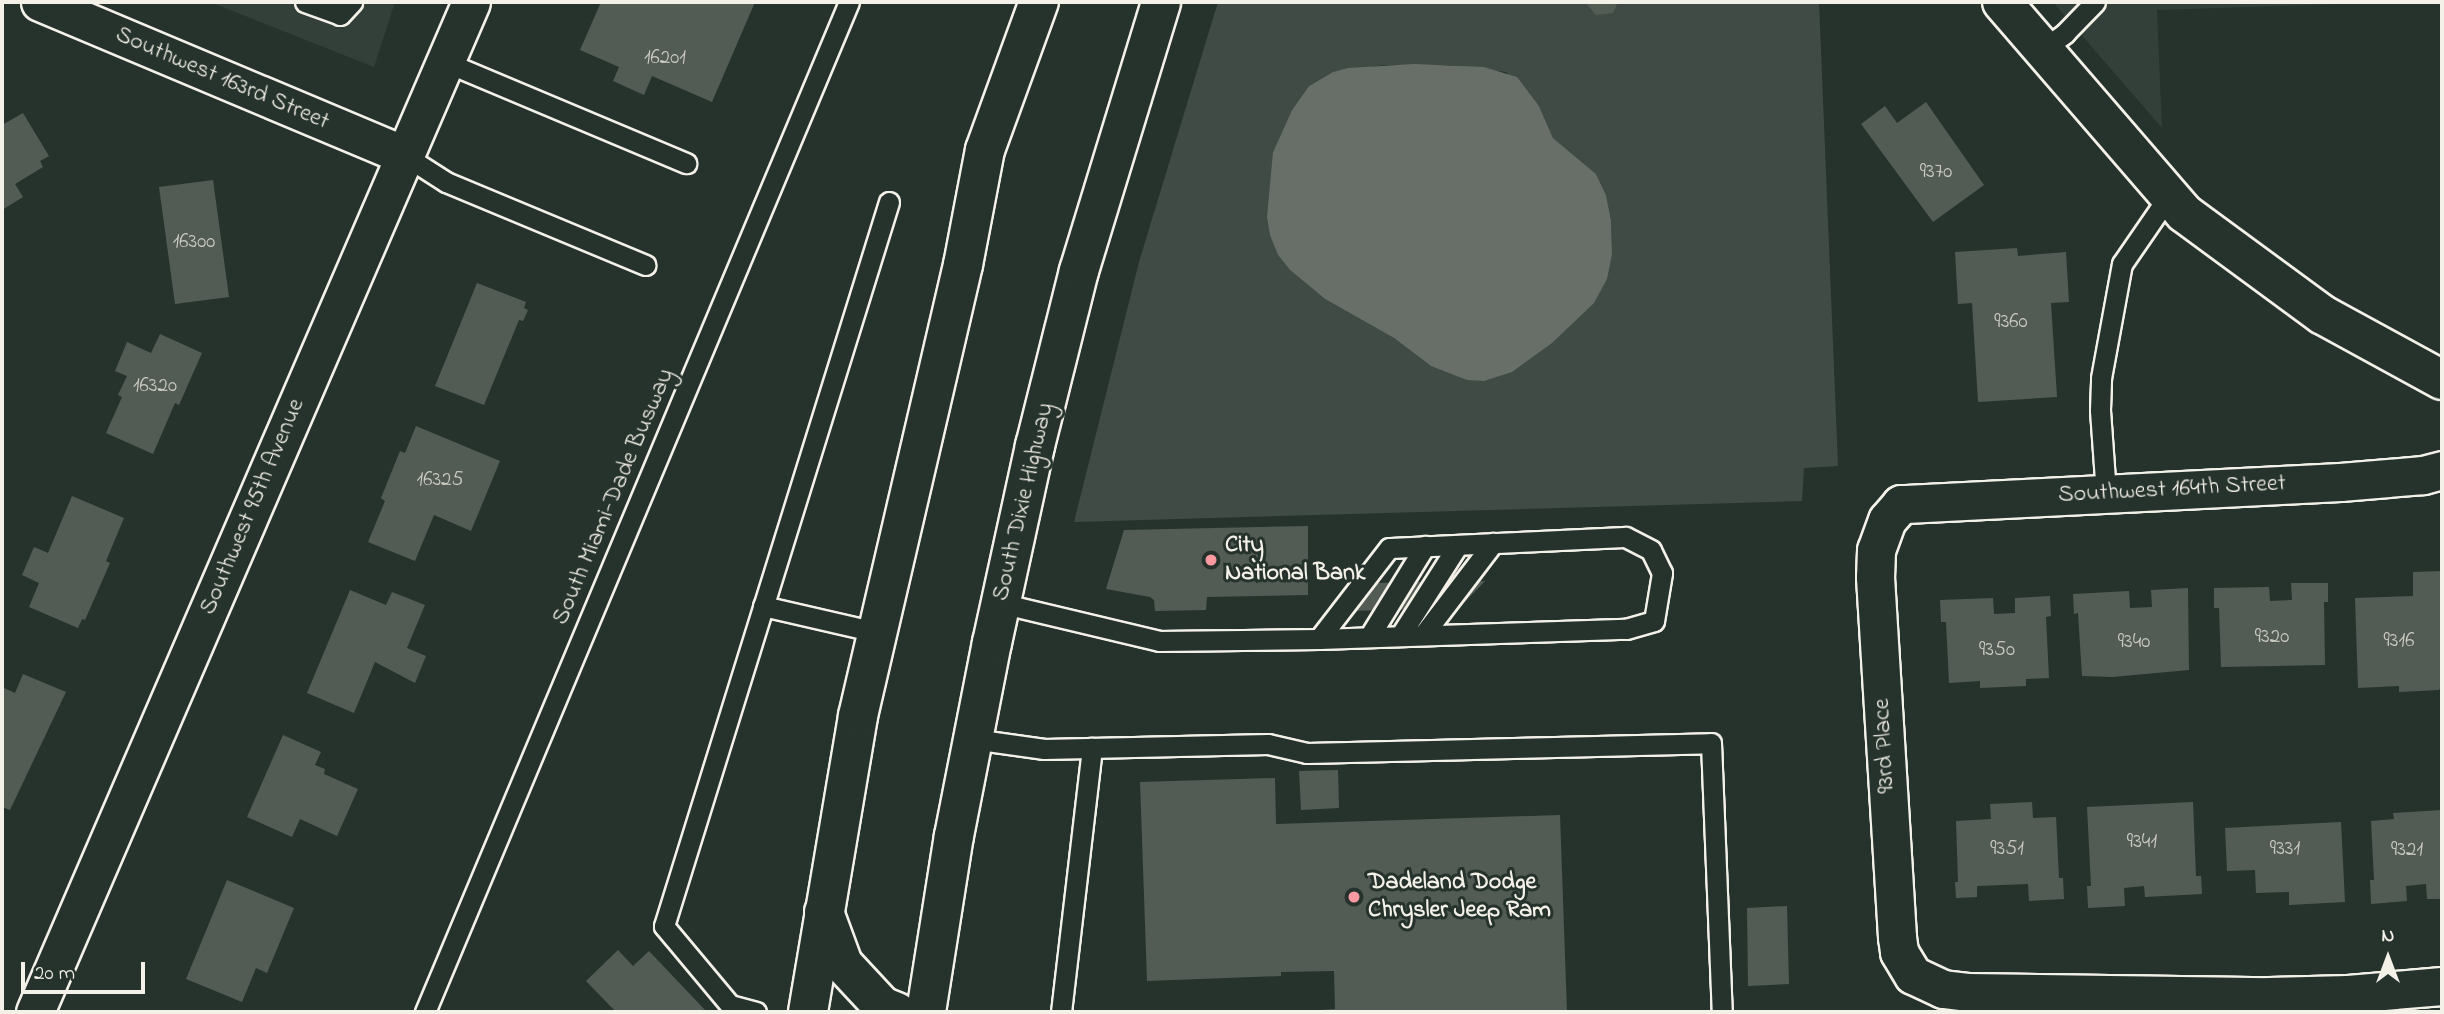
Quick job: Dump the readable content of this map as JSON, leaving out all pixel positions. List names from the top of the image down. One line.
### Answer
{"streets":{"main road":["South Dixie Highway"],"street":["Southwest 163rd Street","Southwest 164th Street","Southwest 95th Avenue","93rd Place"],"lane":["South Miami-Dade Busway"]},"crossings":[["Southwest 163rd Street","Southwest 95th Avenue"],["Southwest 164th Street","93rd Place"]],"places":["City National Bank","Dadeland Dodge Chrysler Jeep Ram"],"house_numbers":["16201","9370","16300","9360","16320","16325","9320","9316","9340","9350","9341","9351","9331","9321"],"scale_bar":"20 m","north":"top"}
